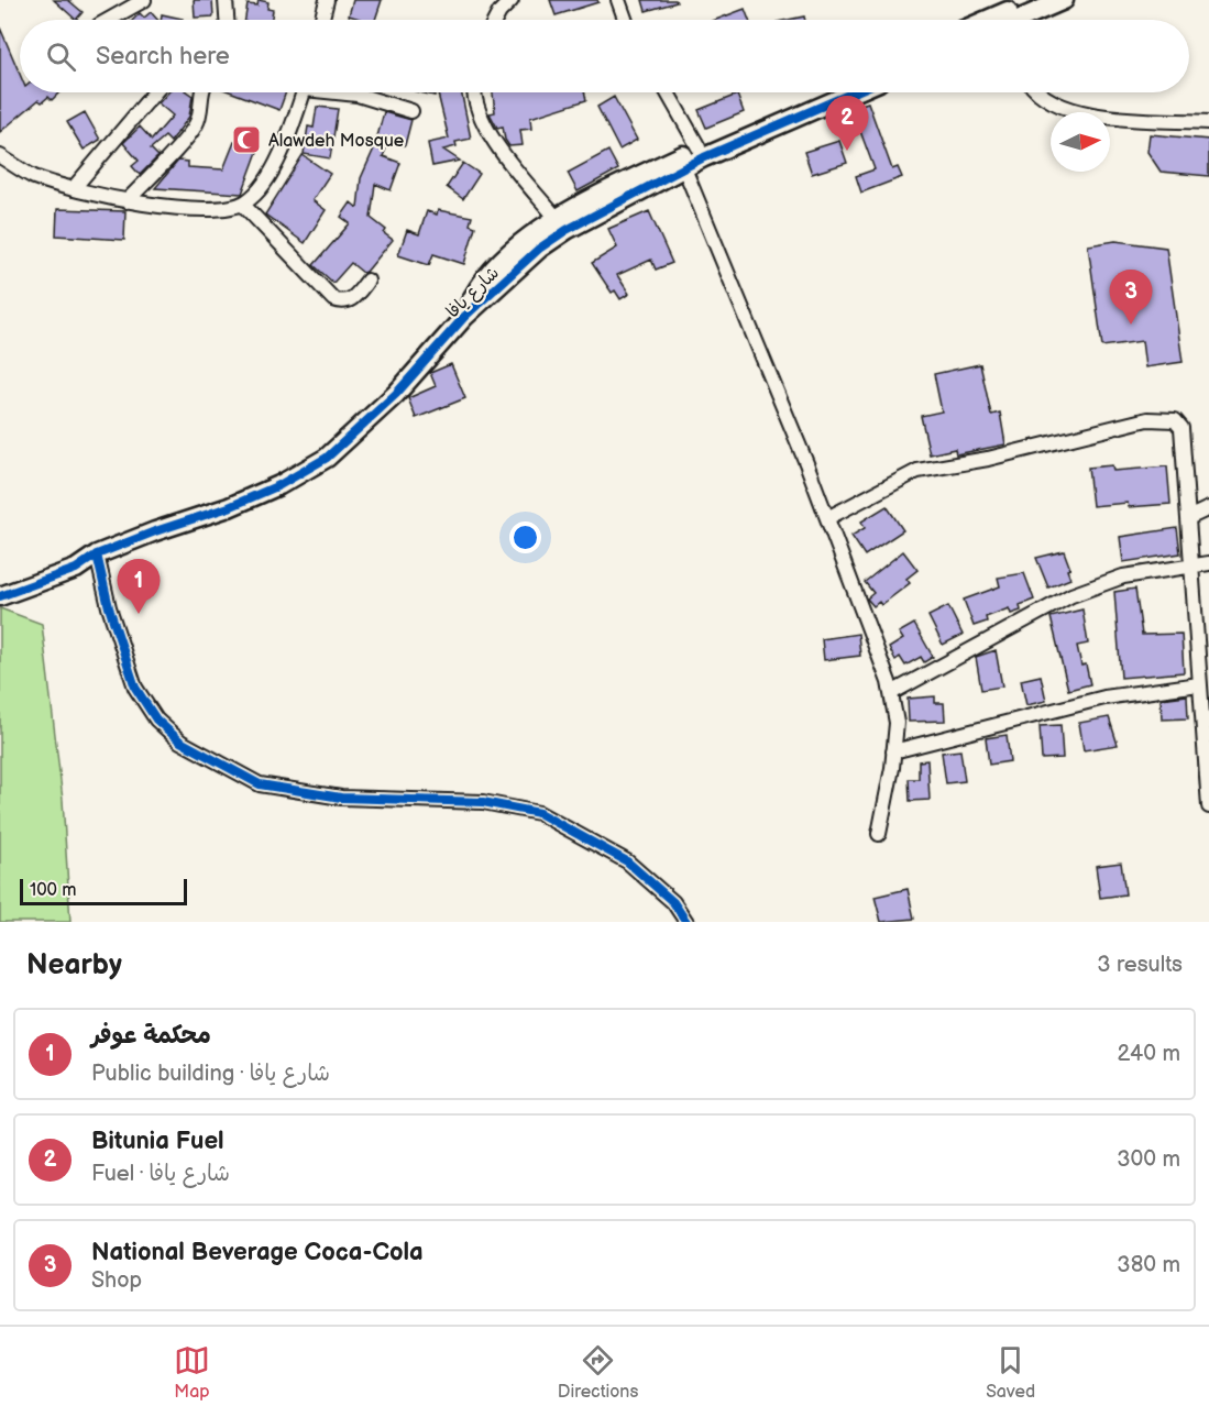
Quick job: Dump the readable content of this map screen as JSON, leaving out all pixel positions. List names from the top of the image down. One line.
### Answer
{"streets":{"street":["شارع يافا"]},"places":{"mosque":["Alawdeh Mosque"]},"scale_bar":"100 m","north":"right","page":{"search":"Search here","pins":["2","3","1"],"scale":"100 m","heading":["Nearby","3 results"],"list":[{"mark":"1","name":"محكمة عوفر","note":"Public building · شارع يافا","value":"240 m"},{"mark":"2","name":"Bitunia Fuel","note":"Fuel · شارع يافا","value":"300 m"},{"mark":"3","name":"National Beverage Coca-Cola","note":"Shop","value":"380 m"}],"nav":["Map","Directions","Saved"]}}
